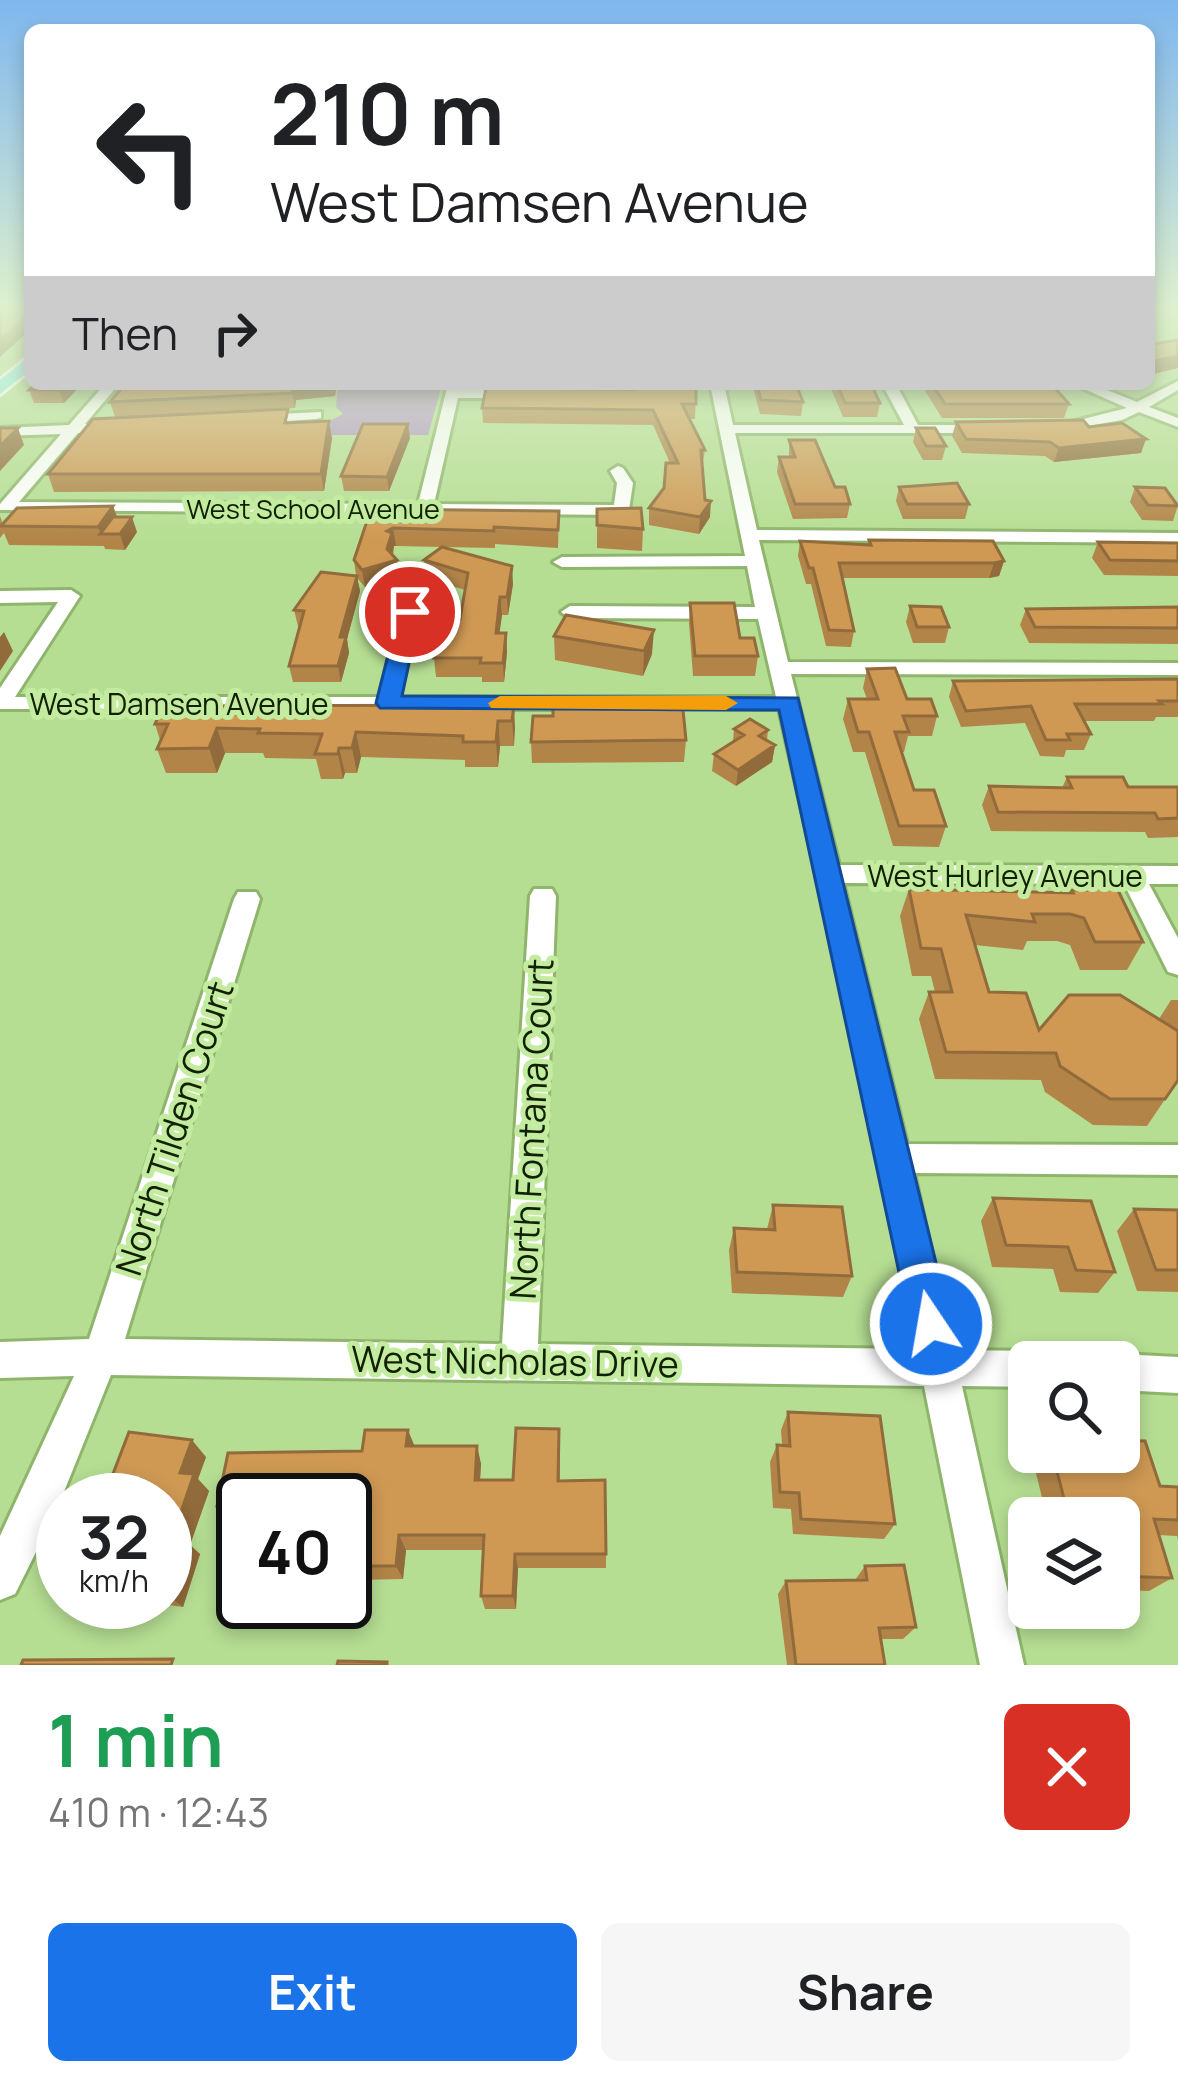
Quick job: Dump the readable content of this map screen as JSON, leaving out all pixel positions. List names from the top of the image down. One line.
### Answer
{"streets":{"street":["West School Avenue","West Damsen Avenue","West Hurley Avenue","North Tilden Court","North Fontana Court","West Nicholas Drive"]},"crossings":[["North Tilden Court","West Nicholas Drive"],["North Fontana Court","West Nicholas Drive"]],"page":{"turn":["210 m","West Damsen Avenue"],"then":"Then","speed":"32 km/h","limit":"40","heading":["1 min","410 m · 12:43"],"buttons":["Exit","Share"]}}
